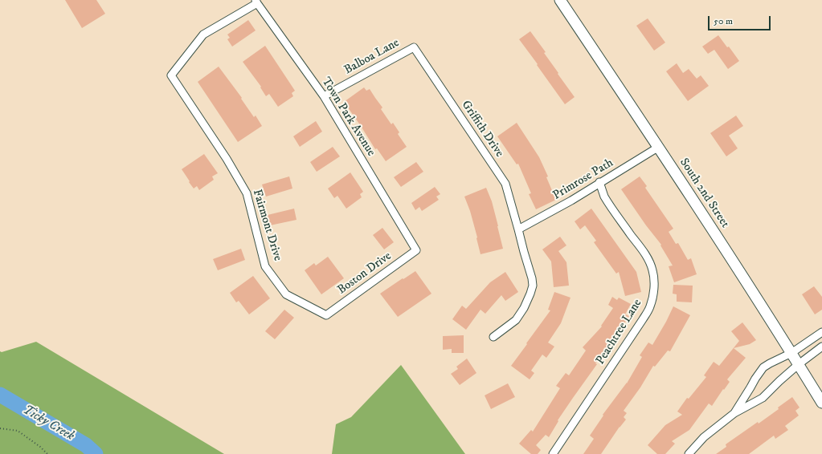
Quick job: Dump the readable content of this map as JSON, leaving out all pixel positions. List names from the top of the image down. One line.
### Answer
{"streets":{"main road":["South 2nd Street"],"street":["Balboa Lane","Town Park Avenue","Griffith Drive","Primrose Path","Fairmont Drive","Boston Drive","Peachtree Lane"]},"crossings":[["Balboa Lane","Town Park Avenue"],["Balboa Lane","Griffith Drive"],["Town Park Avenue","Fairmont Drive"],["Town Park Avenue","Boston Drive"],["Griffith Drive","Primrose Path"],["Primrose Path","South 2nd Street"],["Primrose Path","Peachtree Lane"],["Fairmont Drive","Boston Drive"]],"water":["Ticky Creek"],"scale_bar":"50 m"}
